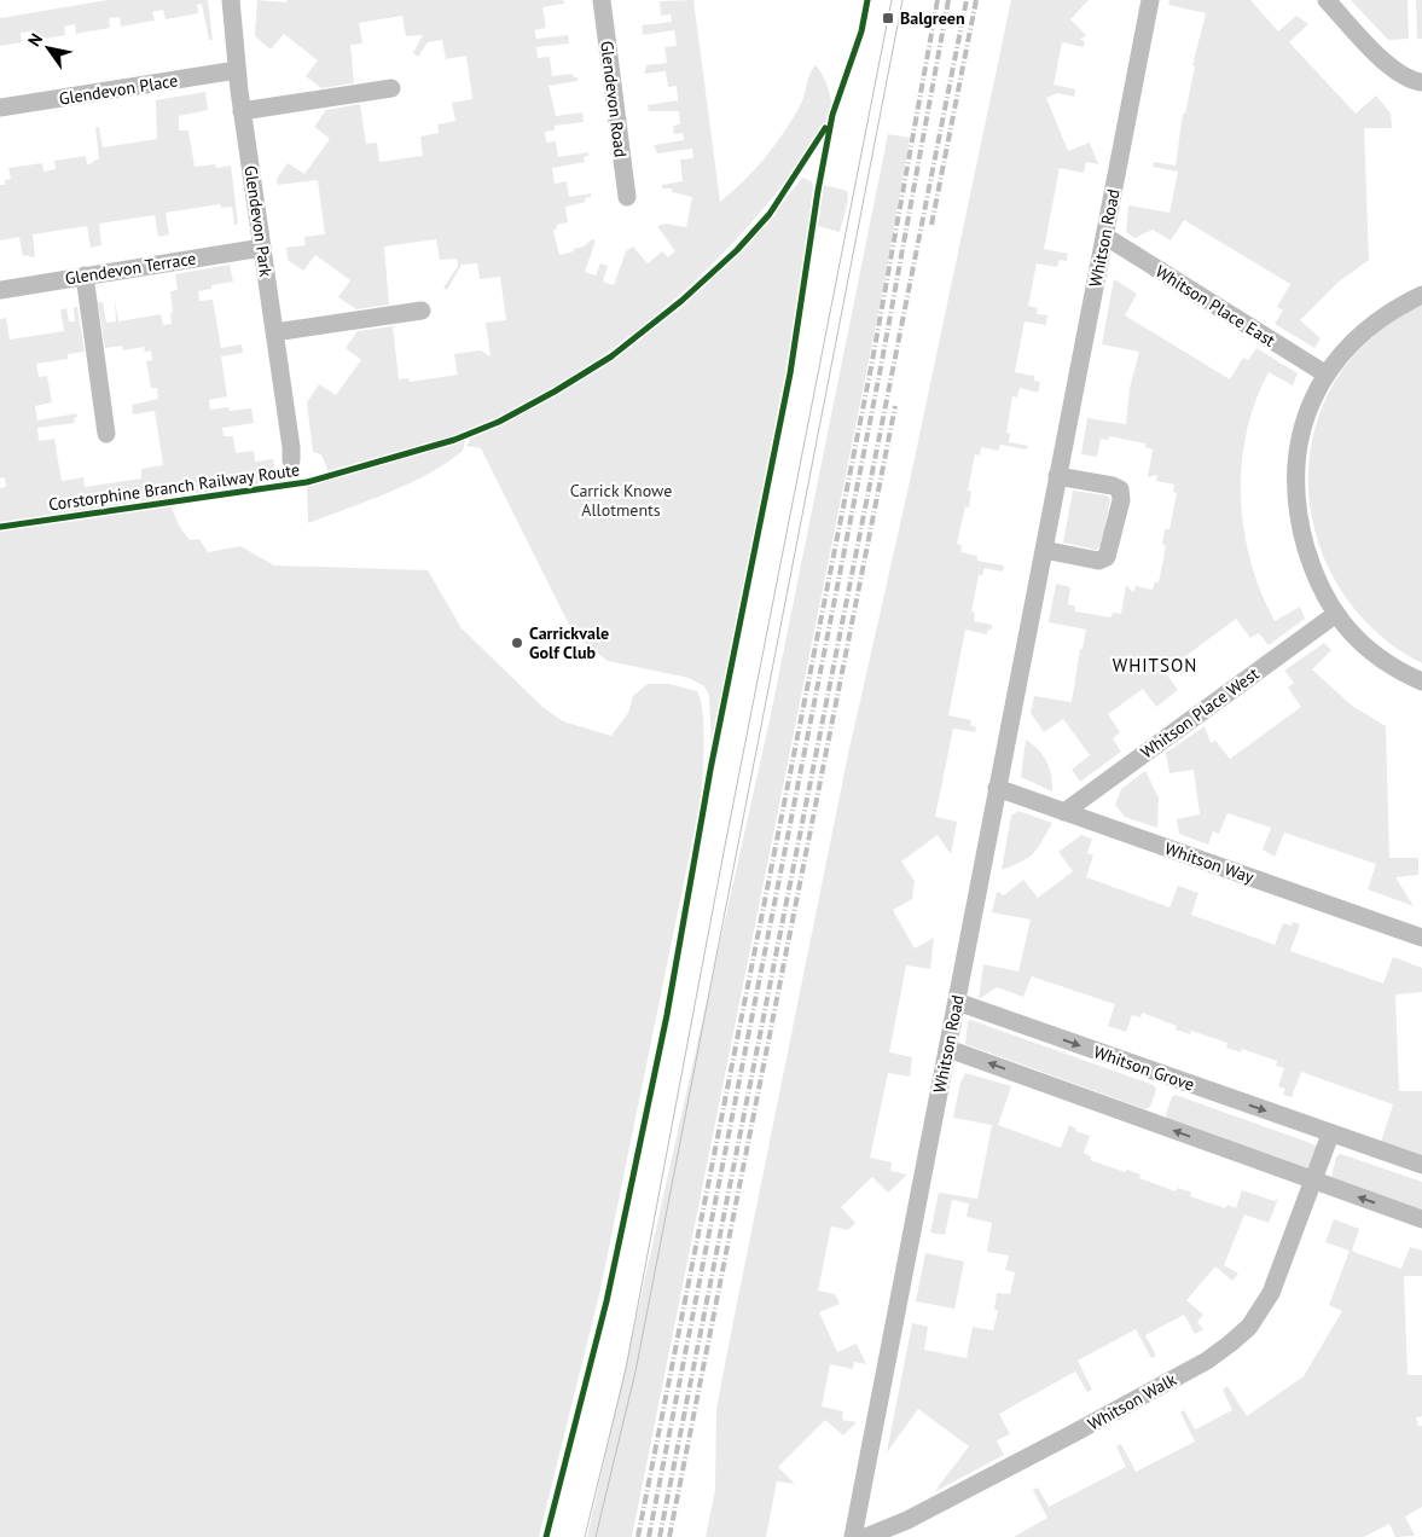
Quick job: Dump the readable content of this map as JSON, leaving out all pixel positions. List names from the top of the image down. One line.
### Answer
{"streets":{"street":["Glendevon Place","Glendevon Road","Glendevon Park","Whitson Road","Glendevon Terrace","Whitson Place East","Whitson Place West","Whitson Way","Whitson Grove","Whitson Walk"],"cycle path":["Corstorphine Branch Railway Route"]},"crossings":[["Glendevon Place","Glendevon Park"],["Glendevon Park","Glendevon Terrace"],["Whitson Road","Whitson Place East"],["Whitson Road","Whitson Way"],["Whitson Road","Whitson Grove"],["Whitson Place West","Whitson Way"]],"districts":["WHITSON"],"parks":["Carrick Knowe Allotments"],"places":{"transit":["Balgreen"],"other":["Carrickvale Golf Club"]},"north":"top left"}
